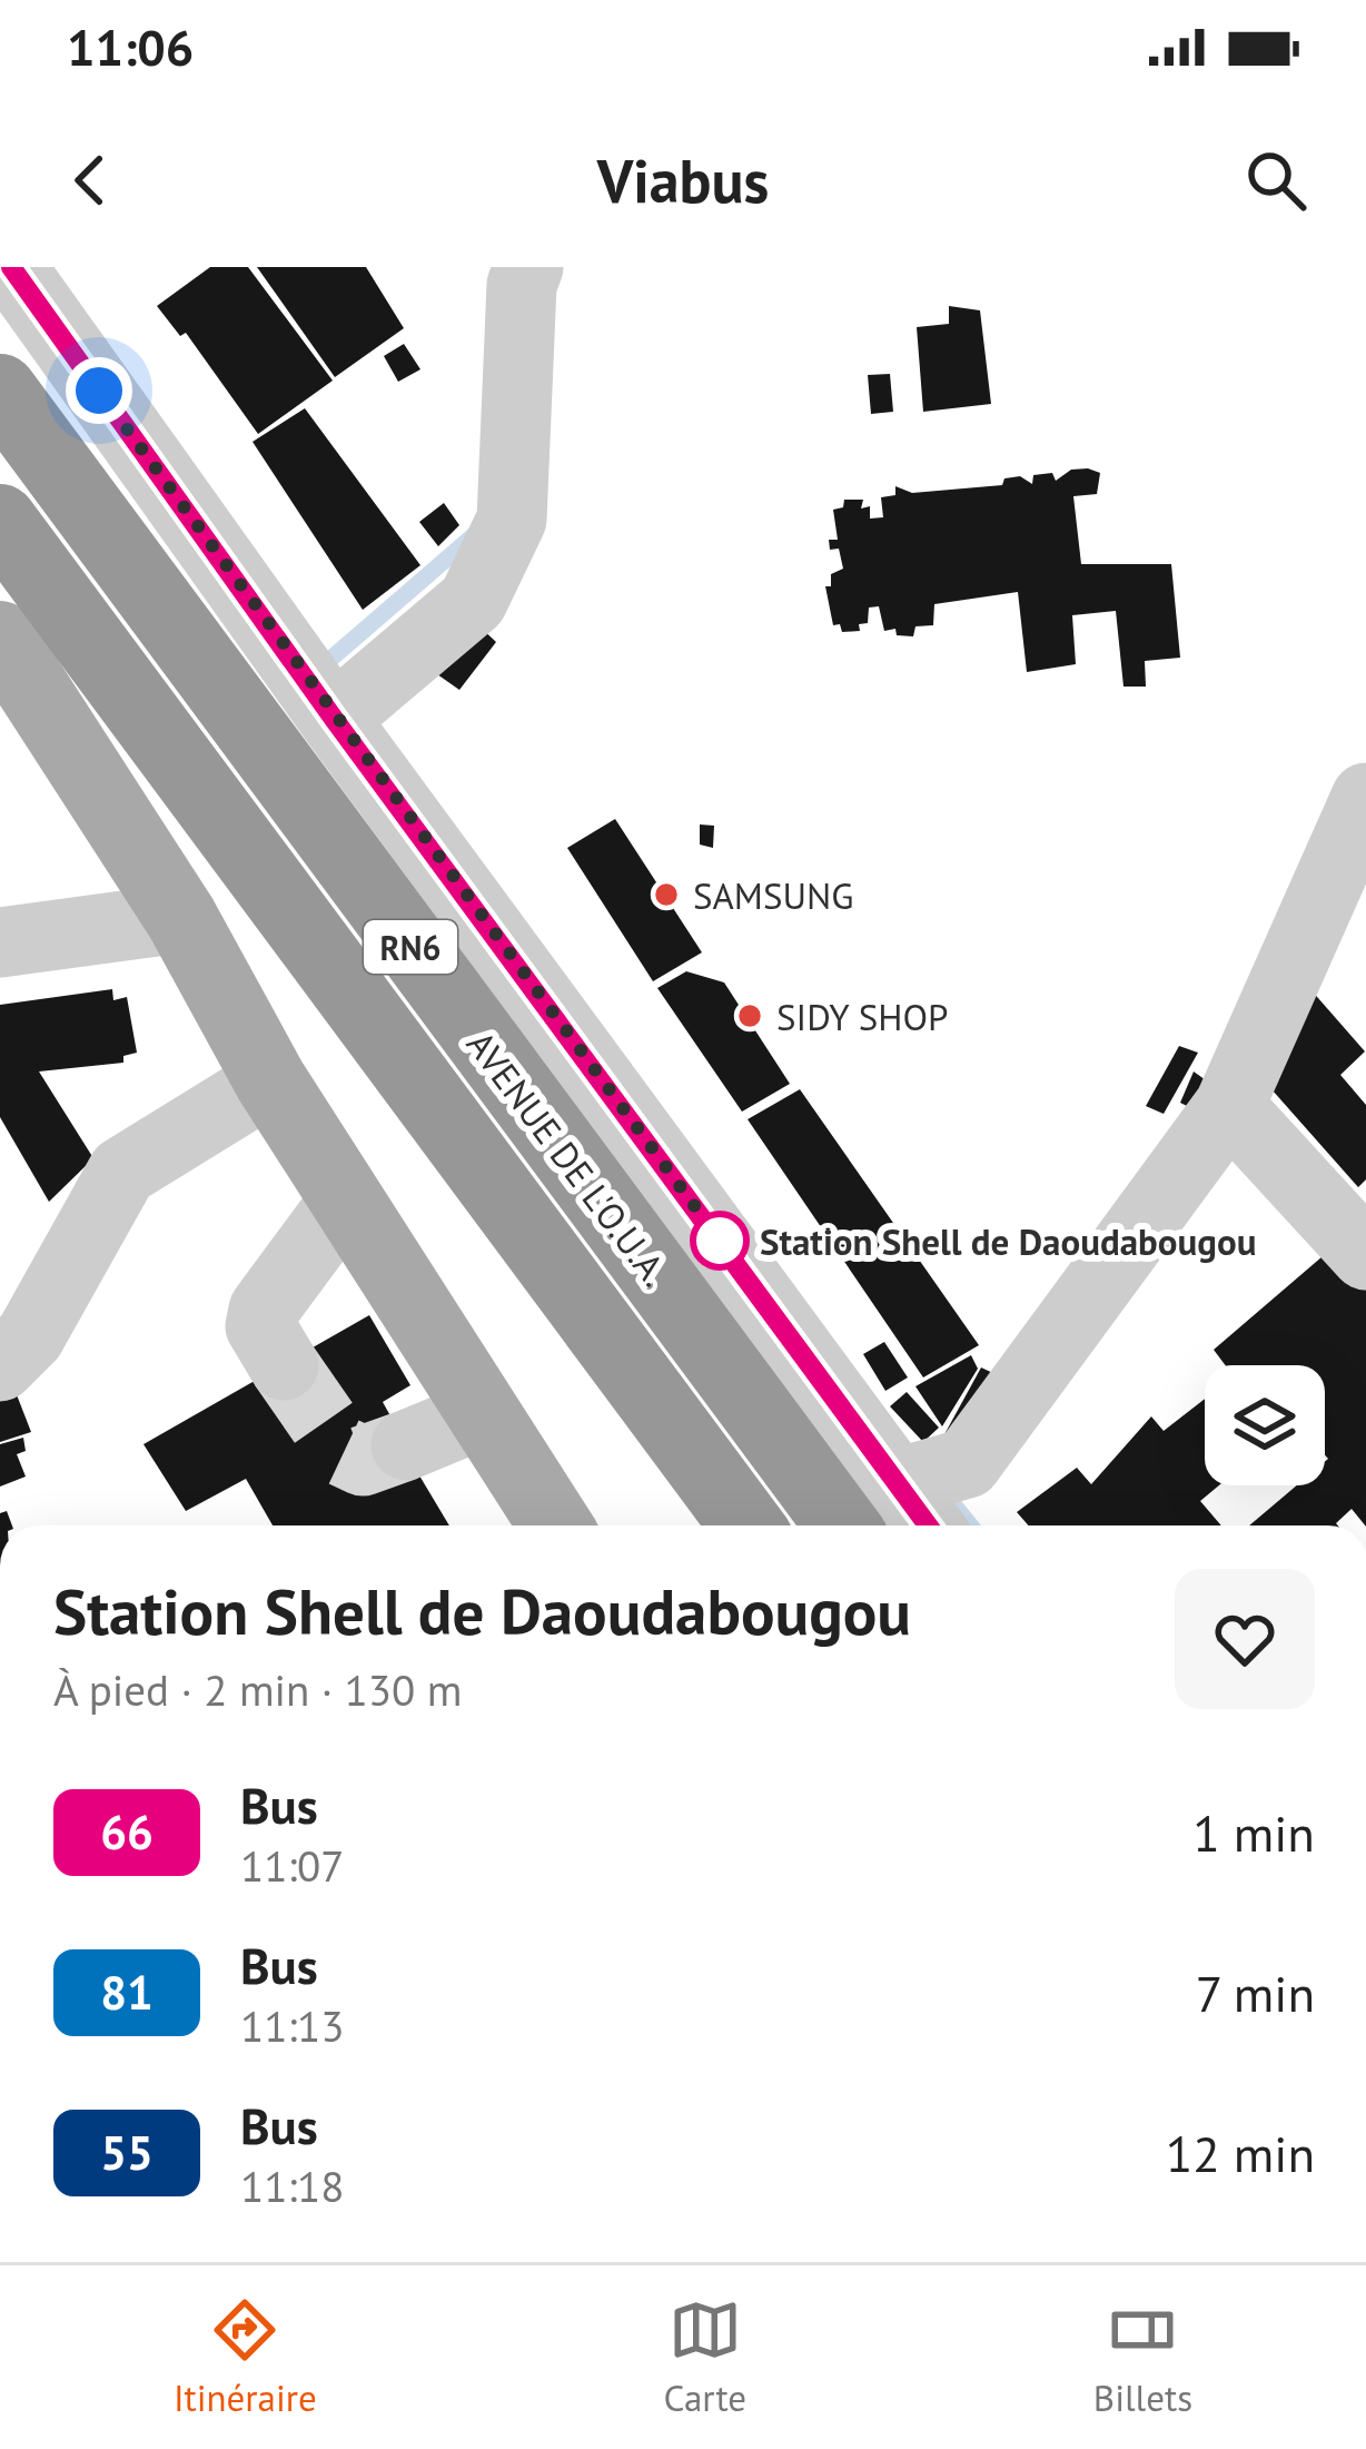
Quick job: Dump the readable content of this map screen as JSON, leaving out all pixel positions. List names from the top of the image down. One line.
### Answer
{"streets":{"highway":["RN6","AVENUE DE L'O.U.A."]},"places":["SAMSUNG","SIDY SHOP","Station Shell de Daoudabougou"],"lines":["bus line 66"],"page":{"status":"11:06","header":"Viabus","heading":["Station Shell de Daoudabougou","À pied · 2 min · 130 m"],"list":[{"mark":"66","name":"Bus","note":"11:07","value":"1 min"},{"mark":"81","name":"Bus","note":"11:13","value":"7 min"},{"mark":"55","name":"Bus","note":"11:18","value":"12 min"}],"tabs":["Itinéraire","Carte","Billets"]}}
